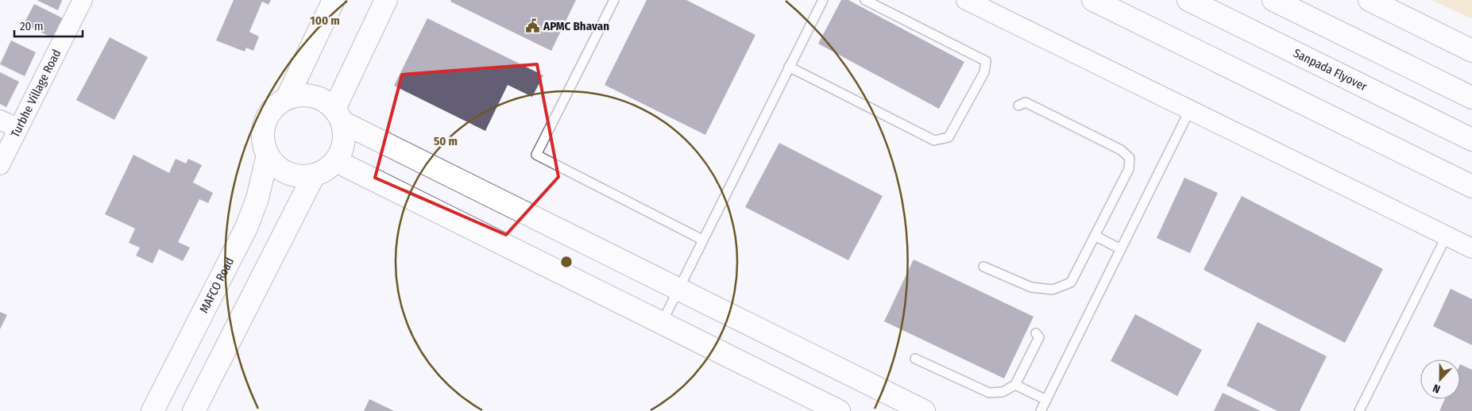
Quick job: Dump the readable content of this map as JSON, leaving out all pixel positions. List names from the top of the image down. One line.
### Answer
{"streets":{"main road":["Sanpada Flyover","MAFCO Road"],"street":["Turbhe Village Road"]},"places":{"public building":["APMC Bhavan"]},"scale_bar":"20 m","north":"bottom","rings":["100 m","50 m"]}
